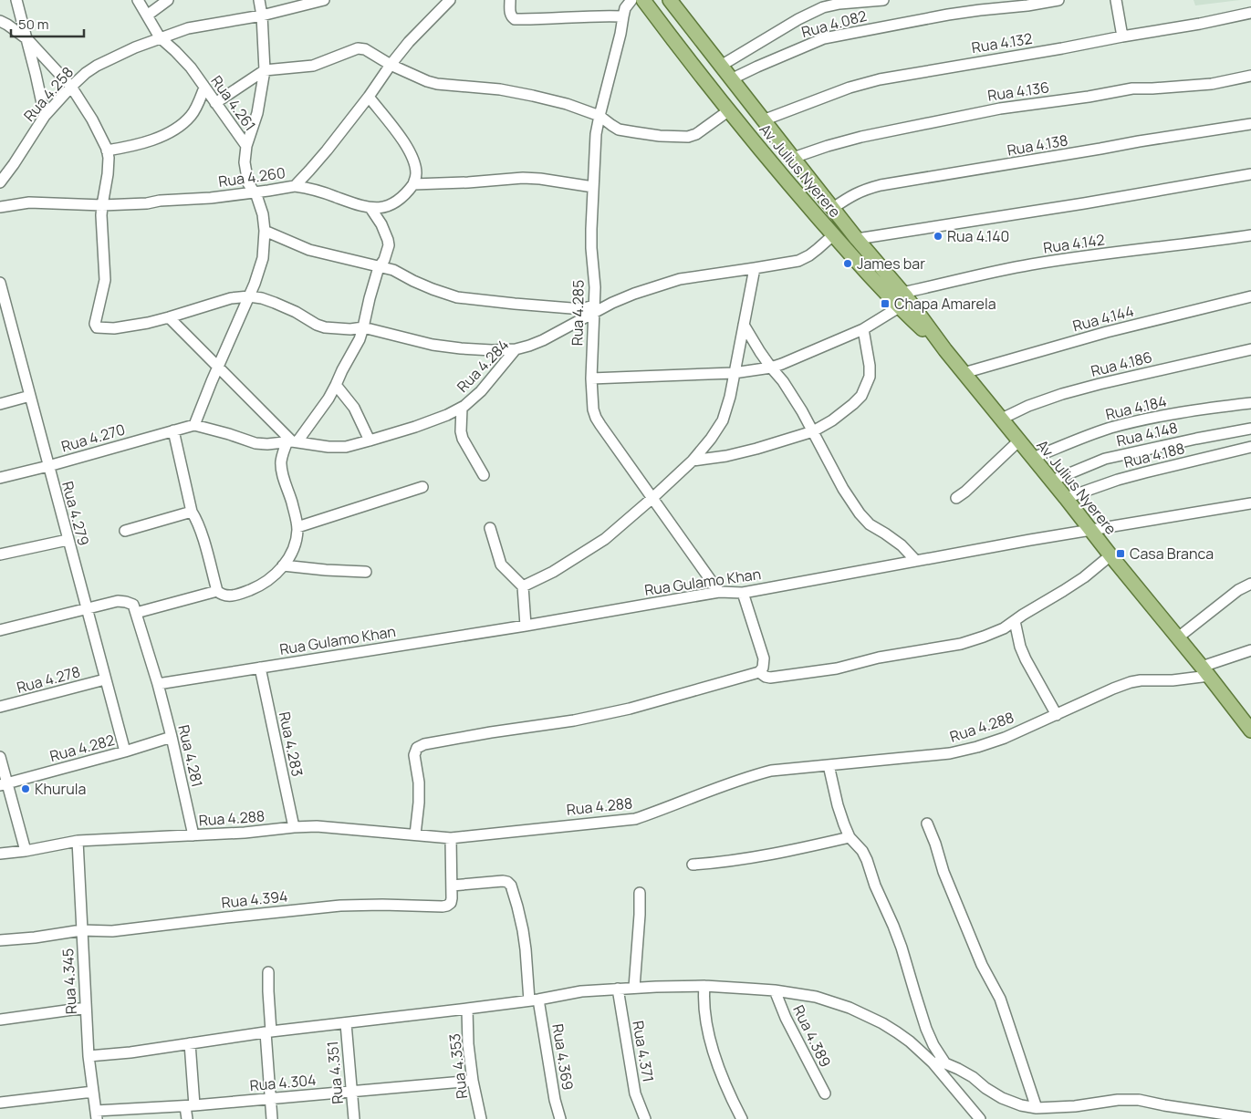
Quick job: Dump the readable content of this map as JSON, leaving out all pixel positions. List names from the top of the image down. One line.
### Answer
{"streets":{"main road":["Av. Julius Nyerere"],"street":["Rua 4.082","Rua 4.132","Rua 4.136","Rua 4.258","Rua 4.261","Rua 4.138","Rua 4.260","Rua 4.142","Rua 4.285","Rua 4.144","Rua 4.186","Rua 4.284","Rua 4.184","Rua 4.148","Rua 4.270","Rua 4.188","Rua 4.279","Rua Gulamo Khan","Rua 4.278","Rua 4.288","Rua 4.283","Rua 4.282","Rua 4.281","Rua 4.394","Rua 4.345","Rua 4.389","Rua 4.371","Rua 4.369","Rua 4.353","Rua 4.351","Rua 4.304"]},"crossings":[["Rua 4.082","Av. Julius Nyerere"],["Rua 4.132","Av. Julius Nyerere"],["Rua 4.136","Av. Julius Nyerere"],["Rua 4.258","Rua 4.261"],["Rua 4.261","Rua 4.260"],["Rua 4.261","Rua 4.284"],["Rua 4.261","Rua 4.270"],["Rua 4.138","Av. Julius Nyerere"],["Av. Julius Nyerere","Rua 4.142"],["Av. Julius Nyerere","Rua 4.144"],["Av. Julius Nyerere","Rua 4.186"],["Av. Julius Nyerere","Rua 4.284"],["Av. Julius Nyerere","Rua 4.184"],["Av. Julius Nyerere","Rua 4.148"],["Av. Julius Nyerere","Rua 4.188"],["Av. Julius Nyerere","Rua Gulamo Khan"],["Av. Julius Nyerere","Rua 4.288"],["Rua 4.285","Rua 4.284"],["Rua 4.285","Rua Gulamo Khan"],["Rua 4.284","Rua 4.270"],["Rua 4.270","Rua 4.279"],["Rua 4.279","Rua 4.278"],["Rua 4.279","Rua 4.282"],["Rua Gulamo Khan","Rua 4.283"],["Rua Gulamo Khan","Rua 4.281"],["Rua 4.288","Rua 4.283"],["Rua 4.288","Rua 4.281"],["Rua 4.288","Rua 4.345"],["Rua 4.282","Rua 4.281"],["Rua 4.394","Rua 4.345"],["Rua 4.394","Rua 4.369"],["Rua 4.345","Rua 4.304"],["Rua 4.353","Rua 4.304"],["Rua 4.351","Rua 4.304"]],"places":{"other":["Rua 4.140","James bar","Khurula"],"transit":["Chapa Amarela","Casa Branca"]},"scale_bar":"50 m"}
